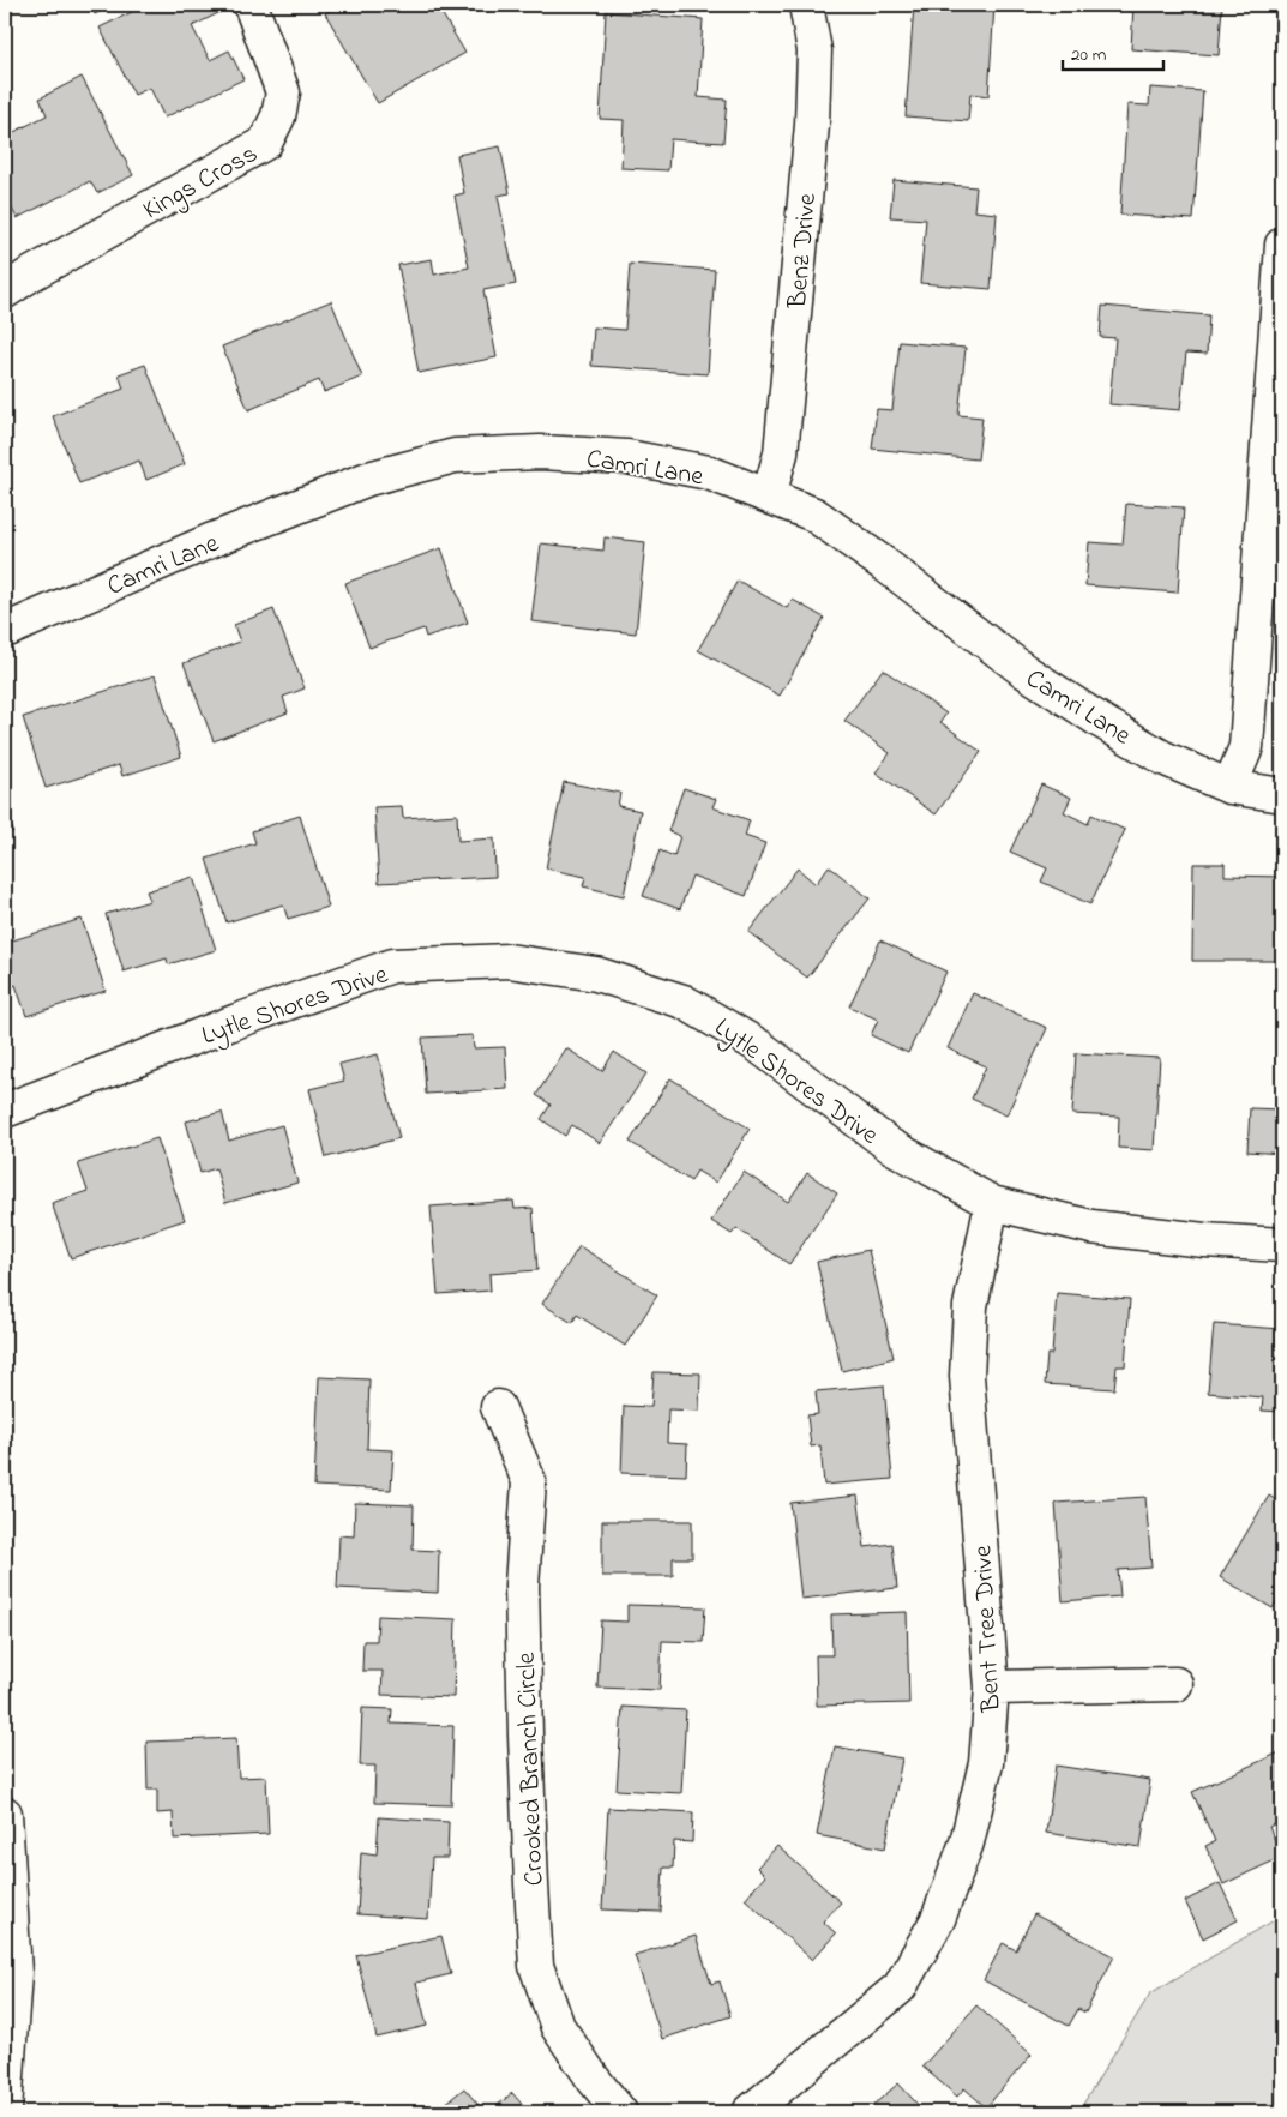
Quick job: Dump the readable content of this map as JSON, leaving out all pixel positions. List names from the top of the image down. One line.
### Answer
{"streets":{"street":["Kings Cross","Benz Drive","Camri Lane","Lytle Shores Drive","Bent Tree Drive","Crooked Branch Circle"]},"crossings":[["Benz Drive","Camri Lane"],["Lytle Shores Drive","Bent Tree Drive"]],"scale_bar":"20 m"}
